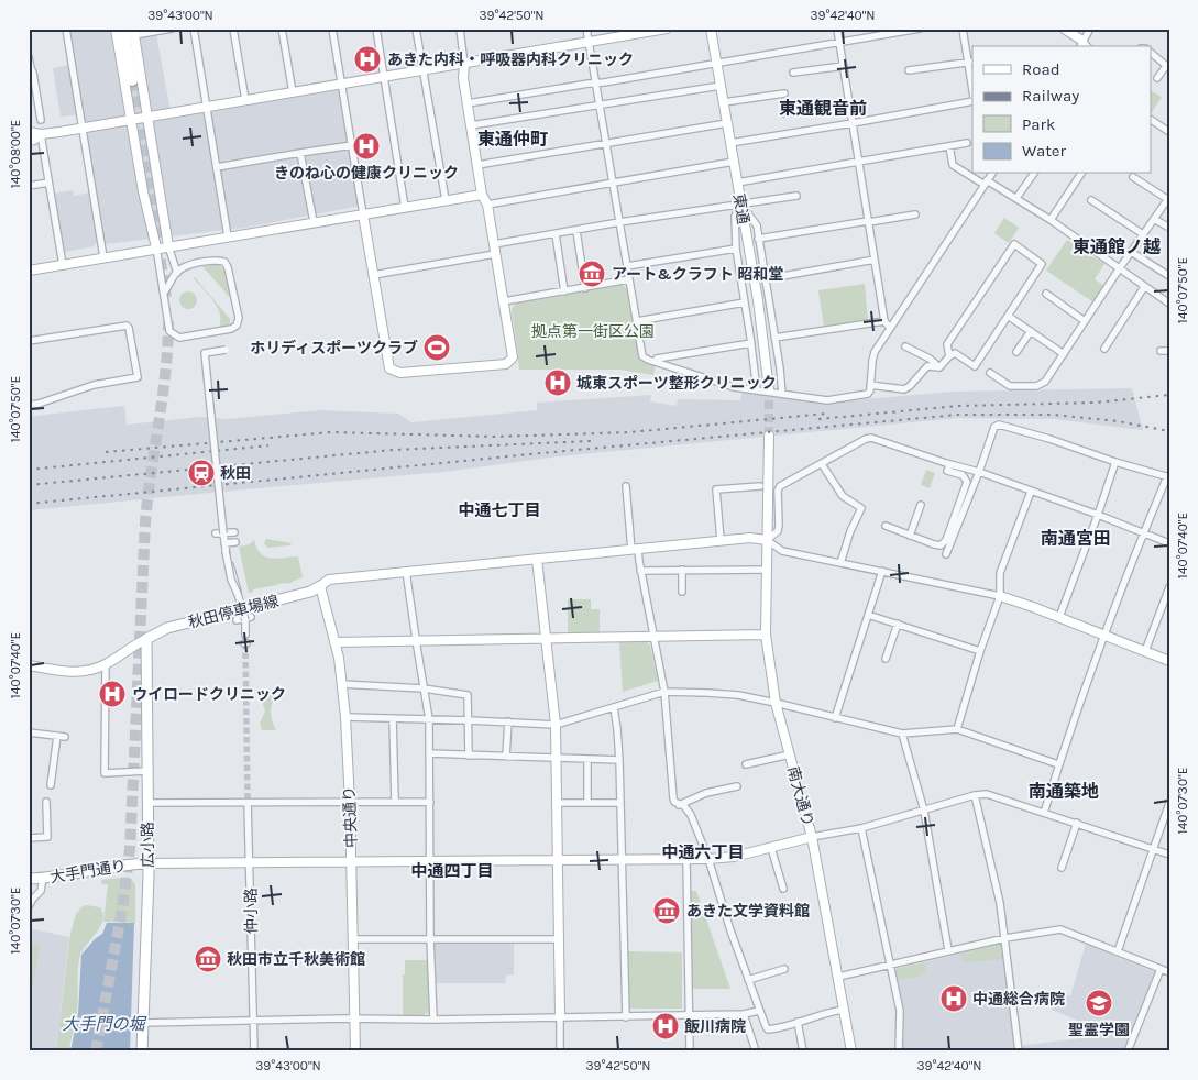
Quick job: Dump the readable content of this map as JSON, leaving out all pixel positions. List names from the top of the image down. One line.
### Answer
{"streets":{"main road":["秋田停車場線","広小路","大手門通り"],"street":["東通","南大通り","中央通り","仲小路"]},"crossings":[["秋田停車場線","中央通り"],["秋田停車場線","広小路"],["広小路","大手門通り"]],"districts":["東通観音前","東通仲町","東通館ノ越","中通七丁目","南通宮田","南通築地","中通六丁目","中通四丁目"],"water":["大手門の堀"],"parks":["拠点第一街区公園"],"places":{"hospital":["あきた内科・呼吸器内科クリニック","きのね心の健康クリニック","城東スポーツ整形クリニック","ウイロードクリニック","中通総合病院","飯川病院"],"museum":["アート&クラフト 昭和堂","あきた文学資料館","秋田市立千秋美術館"],"sports":["ホリディスポーツクラブ"],"station":["秋田"],"school or university":["聖霊学園"]},"legend":["Road","Railway","Park","Water"],"coordinates":["39°43'00\"N","39°42'50\"N","39°42'40\"N","140°08'00\"E","140°07'50\"E","140°07'40\"E","140°07'30\"E"]}
